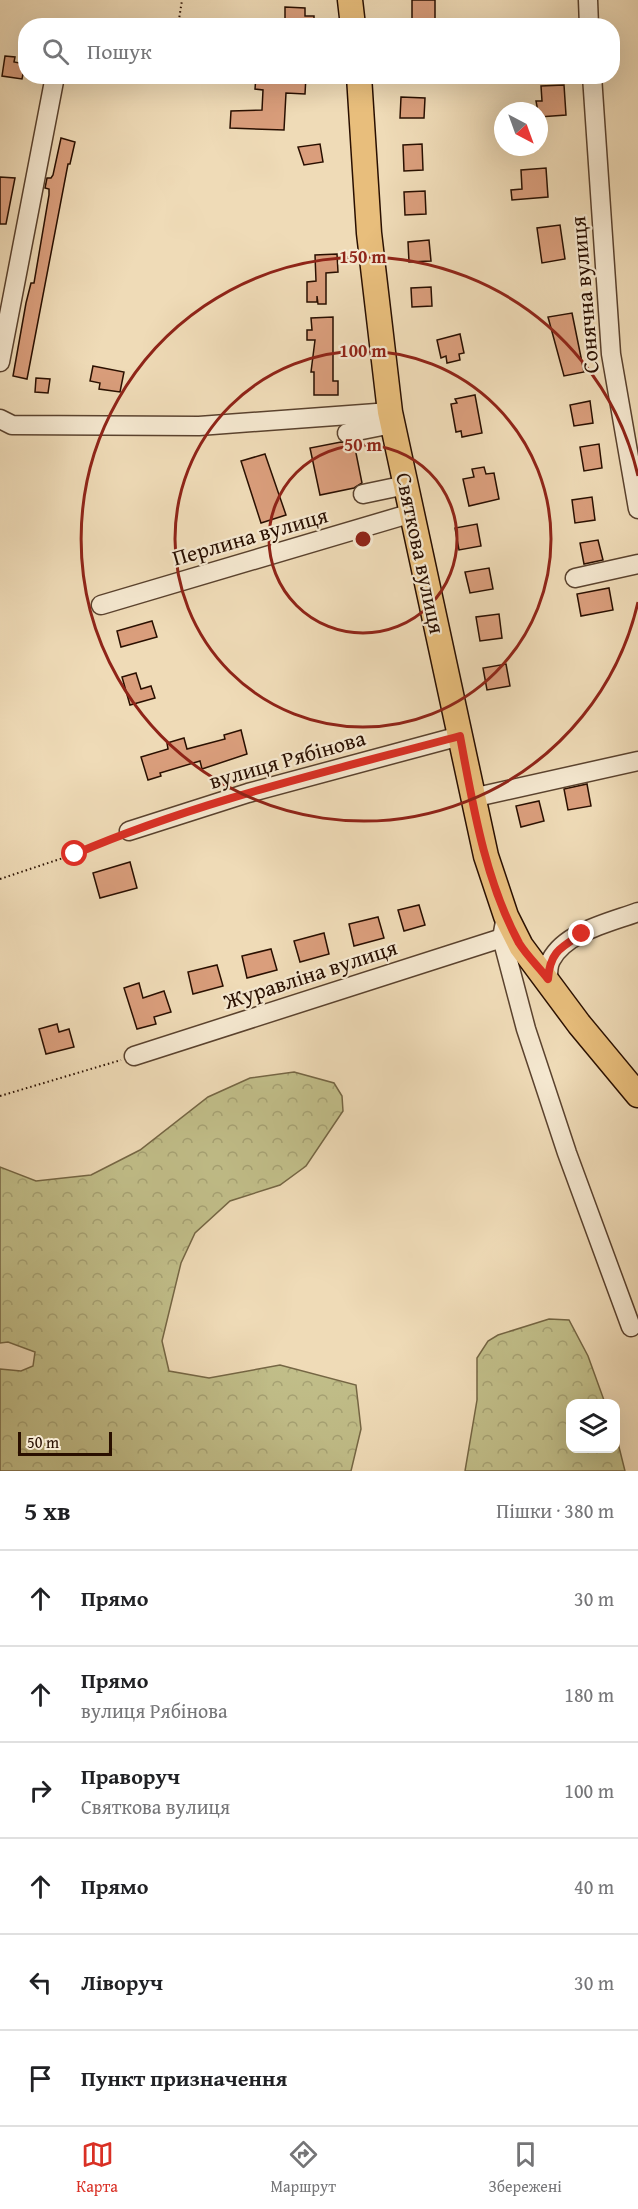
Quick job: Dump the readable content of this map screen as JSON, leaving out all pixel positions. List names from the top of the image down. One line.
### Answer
{"streets":{"main road":["Святкова вулиця"],"street":["Сонячна вулиця","Перлина вулиця","вулиця Рябінова","Журавліна вулиця"]},"crossings":[["Перлина вулиця","Святкова вулиця"],["Святкова вулиця","вулиця Рябінова"],["Святкова вулиця","Журавліна вулиця"]],"scale_bar":"50 m","north":"bottom right","page":{"search":"Пошук","scale":"50 m","heading":["5 хв","Пішки · 380 m"],"list":[["Прямо","30 m"],["Прямо","вулиця Рябінова","180 m"],["Праворуч","Святкова вулиця","100 m"],["Прямо","40 m"],["Ліворуч","30 m"],"Пункт призначення"],"nav":["Карта","Маршрут","Збережені"]},"rings":["150 m","100 m","50 m"]}
